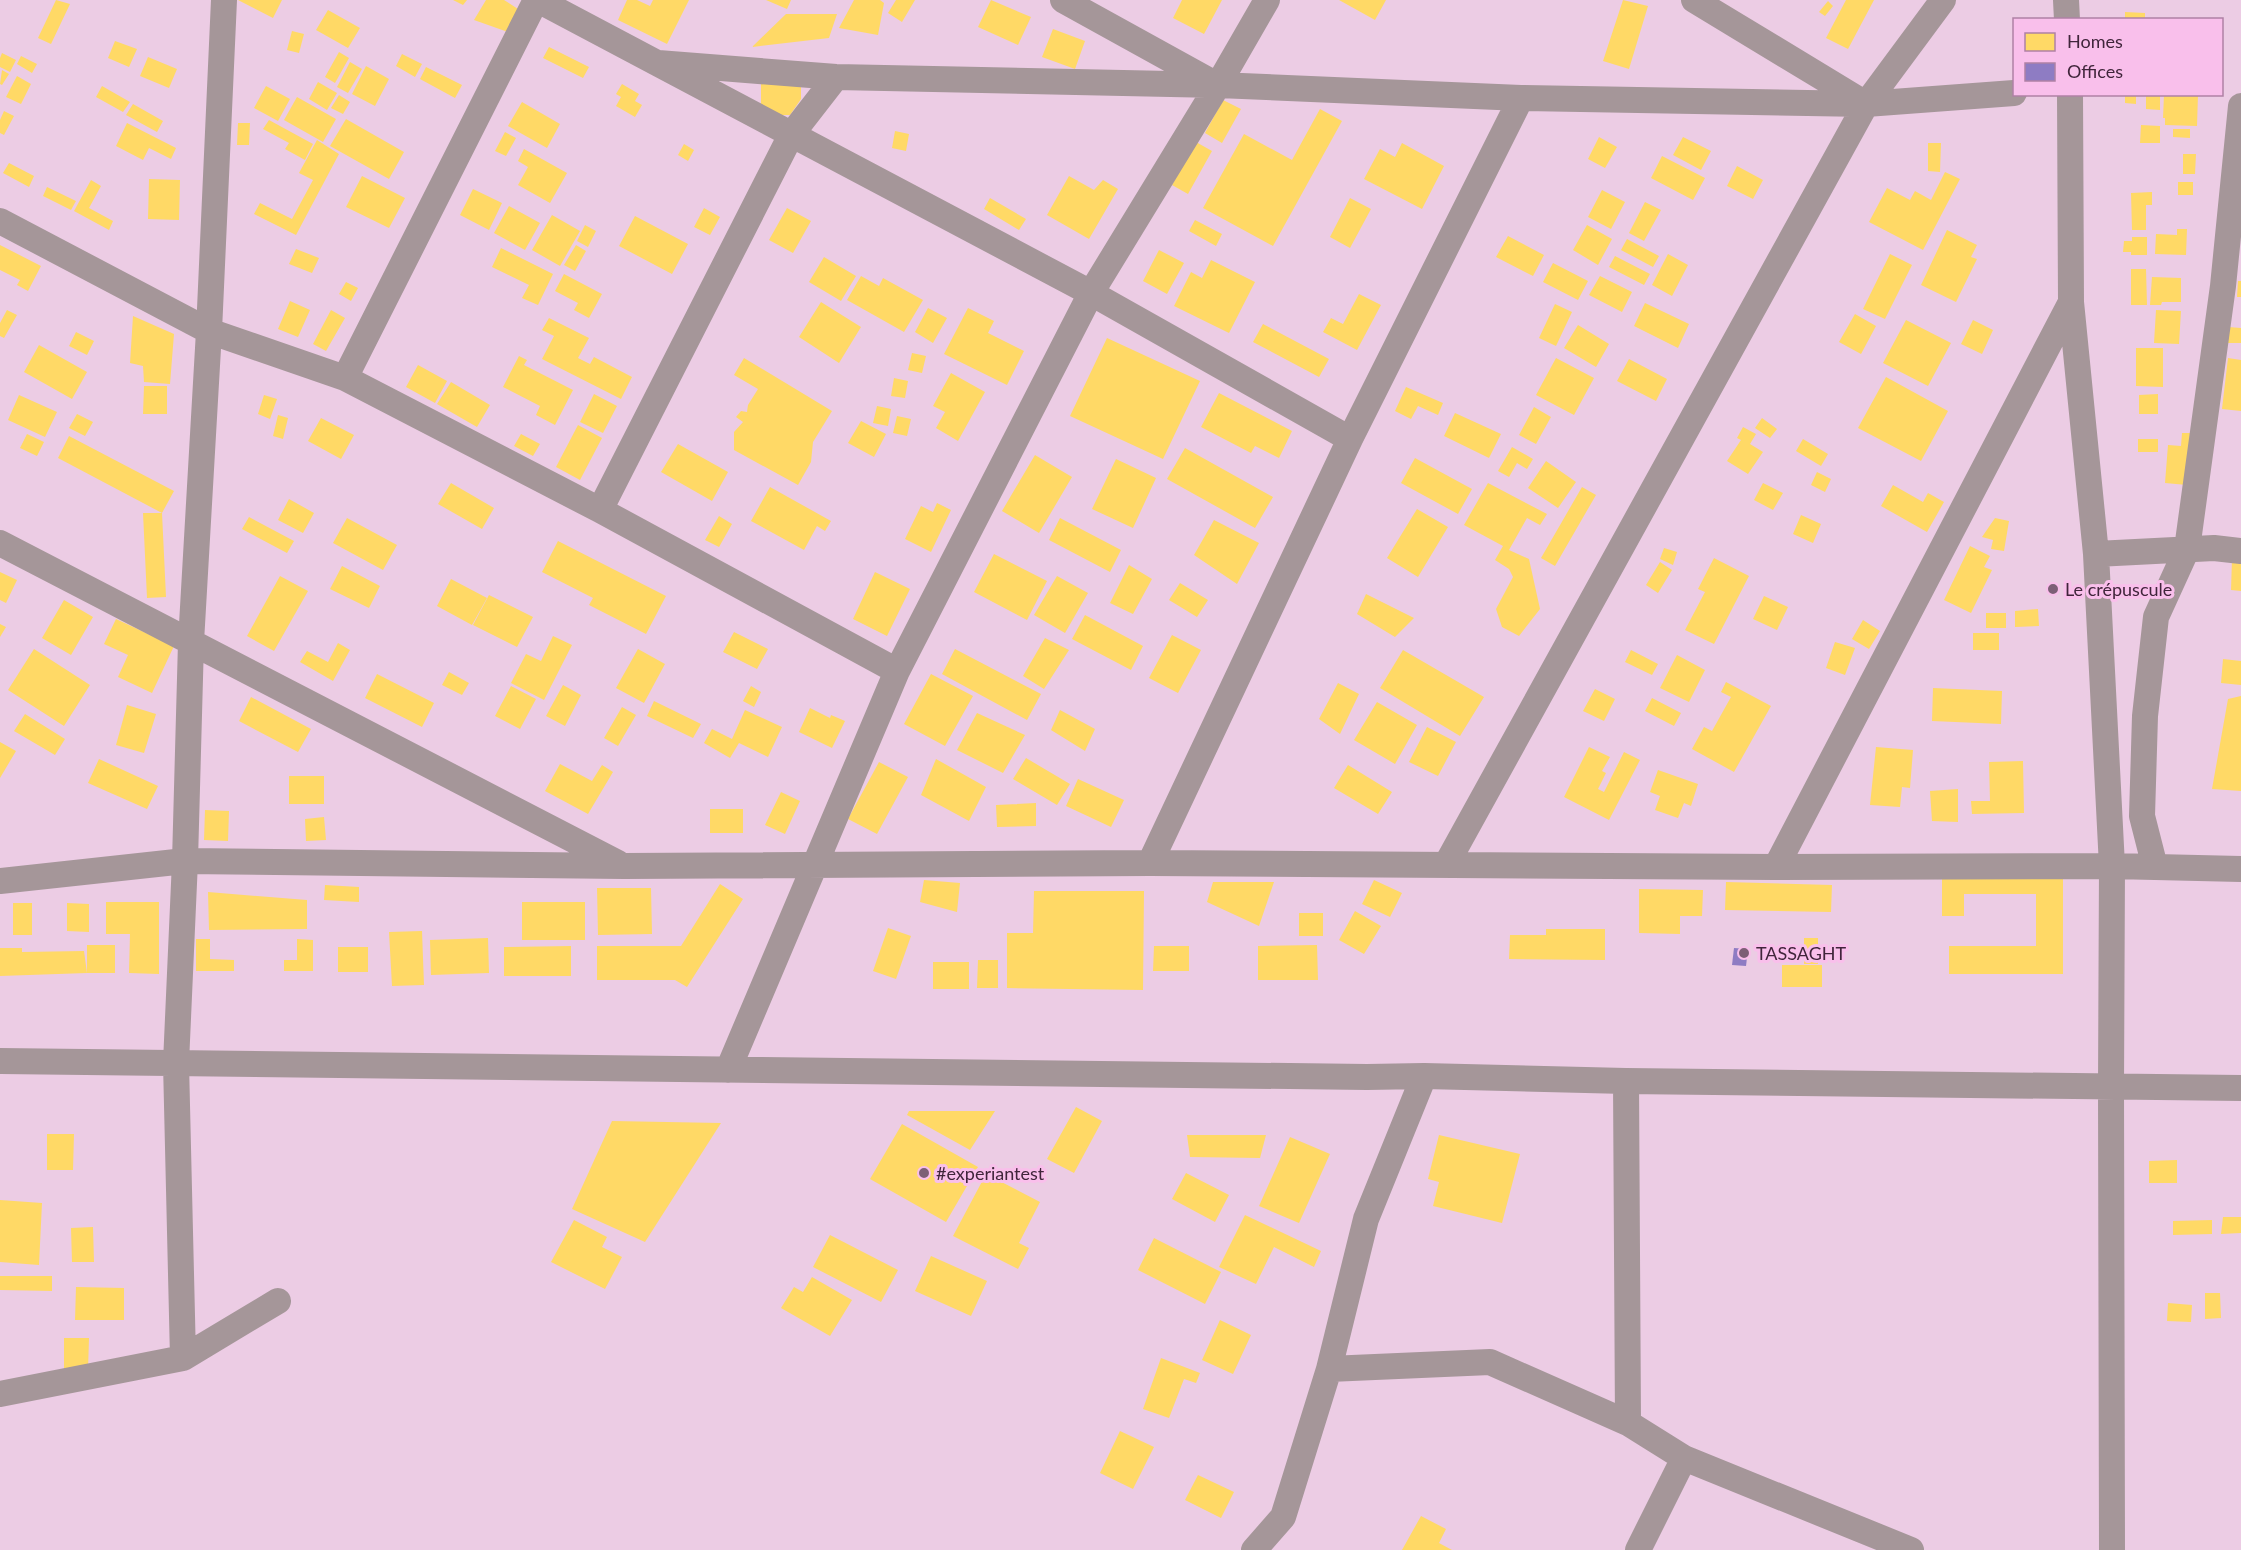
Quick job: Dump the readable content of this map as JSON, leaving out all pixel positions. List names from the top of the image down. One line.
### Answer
{"places":["Le crépuscule","TASSAGHT","#experiantest"],"legend":["Homes","Offices"]}
